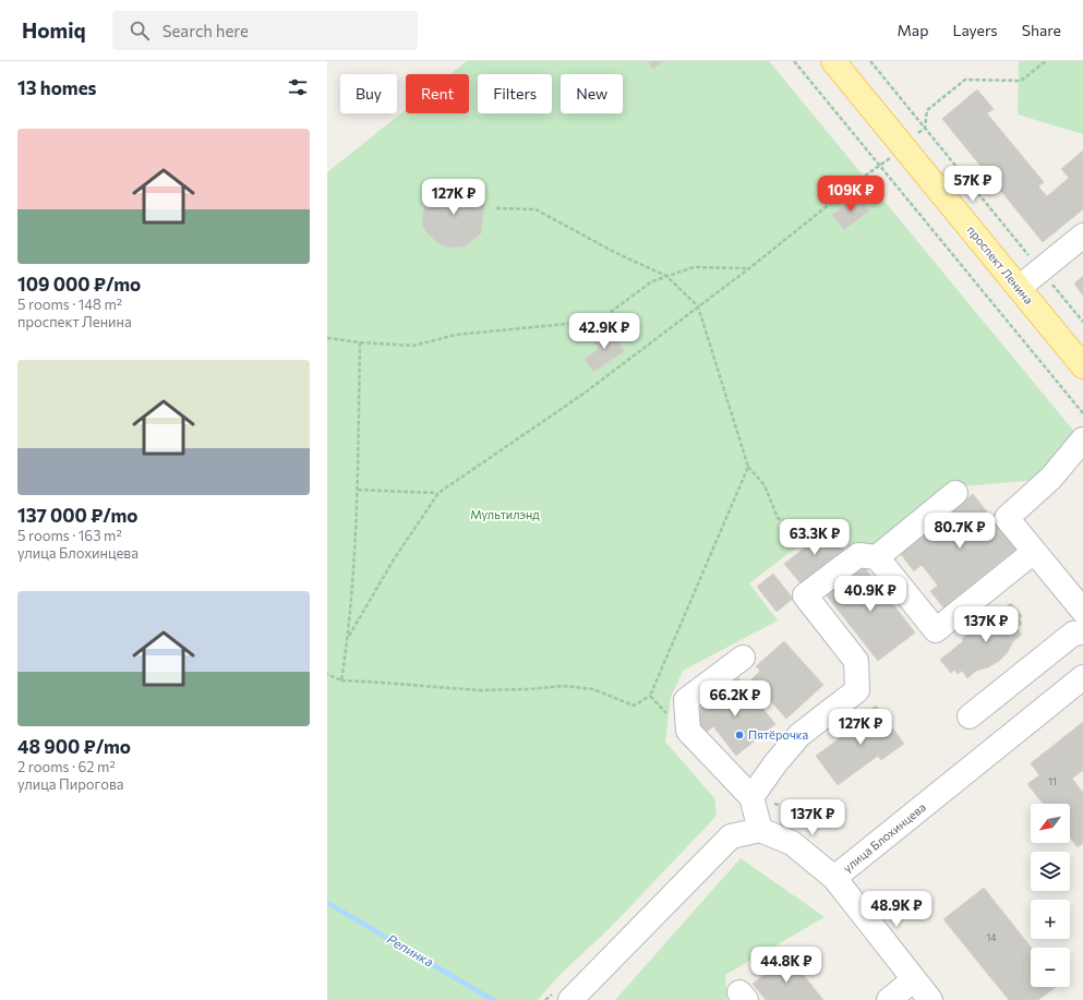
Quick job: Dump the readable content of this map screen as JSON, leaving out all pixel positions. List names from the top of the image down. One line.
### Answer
{"streets":{"main road":["проспект Ленина"],"street":["улица Блохинцева"]},"water":["Репинка"],"parks":["Мультилэнд"],"places":["Пятёрочка"],"house_numbers":["11","14"],"north":"bottom left","page":{"header":"Homiq","search":"Search here","nav":["Map","Layers","Share"],"heading":"13 homes","chip":["Buy","Rent","Filters","New"],"list":[{"name":"109 000 ₽/mo","note":"5 rooms · 148 m² · проспект Ленина"},{"name":"137 000 ₽/mo","note":"5 rooms · 163 m² · улица Блохинцева"},{"name":"48 900 ₽/mo","note":"2 rooms · 62 m² · улица Пирогова"}],"price":["57K ₽","109K ₽","127K ₽","42.9K ₽","80.7K ₽","63.3K ₽","40.9K ₽","137K ₽","66.2K ₽","127K ₽","137K ₽","48.9K ₽","44.8K ₽"],"map_buttons":["+","−"]}}
